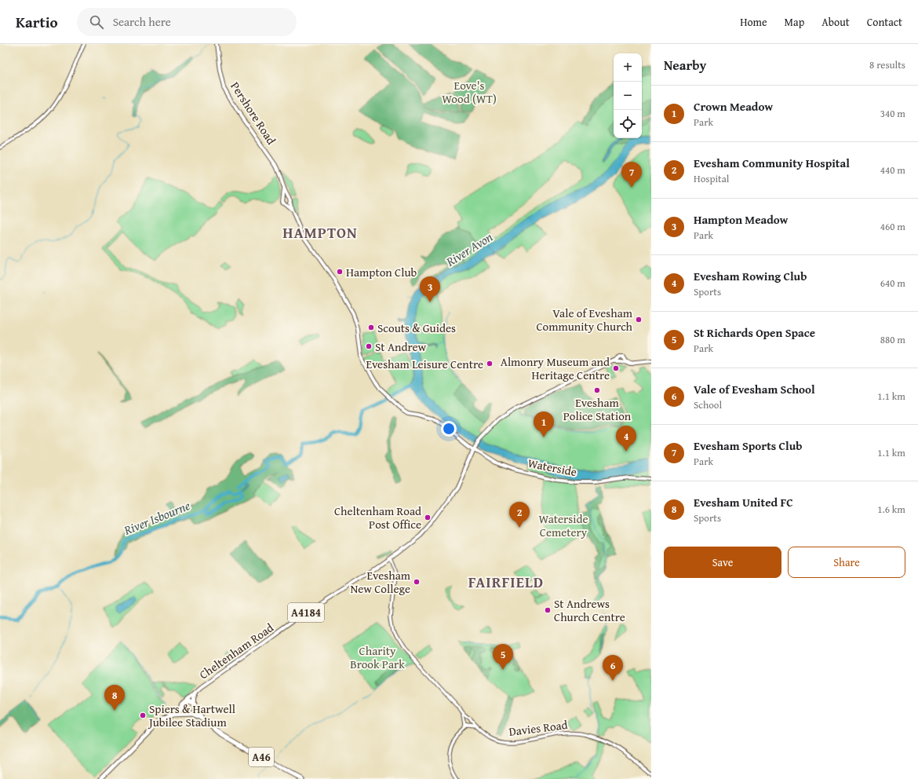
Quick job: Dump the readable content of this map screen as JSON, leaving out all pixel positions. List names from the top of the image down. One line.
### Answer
{"streets":{"highway":["A46"],"main road":["Pershore Road","Waterside","A4184","Cheltenham Road"],"street":["Davies Road"]},"crossings":[["Pershore Road","Waterside"],["Pershore Road","Cheltenham Road"],["Waterside","Cheltenham Road"],["Cheltenham Road","Davies Road"],["Cheltenham Road","A46"]],"districts":["HAMPTON","FAIRFIELD"],"water":["River Avon","River Isbourne"],"parks":["Eove's Wood (WT)","Waterside Cemetery","Charity Brook Park"],"places":["Hampton Club","Vale of Evesham Community Church","Scouts & Guides","St Andrew","Evesham Leisure Centre","Almonry Museum and Heritage Centre","Evesham Police Station","Cheltenham Road Post Office","Evesham New College","St Andrews Church Centre","Spiers & Hartwell Jubilee Stadium"],"page":{"header":"Kartio","search":"Search here","nav":["Home","Map","About","Contact"],"heading":["Nearby","8 results"],"map_buttons":["+","−"],"list":[{"mark":"1","name":"Crown Meadow","note":"Park","value":"340 m"},{"mark":"2","name":"Evesham Community Hospital","note":"Hospital","value":"440 m"},{"mark":"3","name":"Hampton Meadow","note":"Park","value":"460 m"},{"mark":"4","name":"Evesham Rowing Club","note":"Sports","value":"640 m"},{"mark":"5","name":"St Richards Open Space","note":"Park","value":"880 m"},{"mark":"6","name":"Vale of Evesham School","note":"School","value":"1.1 km"},{"mark":"7","name":"Evesham Sports Club","note":"Park","value":"1.1 km"},{"mark":"8","name":"Evesham United FC","note":"Sports","value":"1.6 km"}],"pins":["7","3","1","4","2","5","6","8"],"buttons":["Save","Share"]}}
